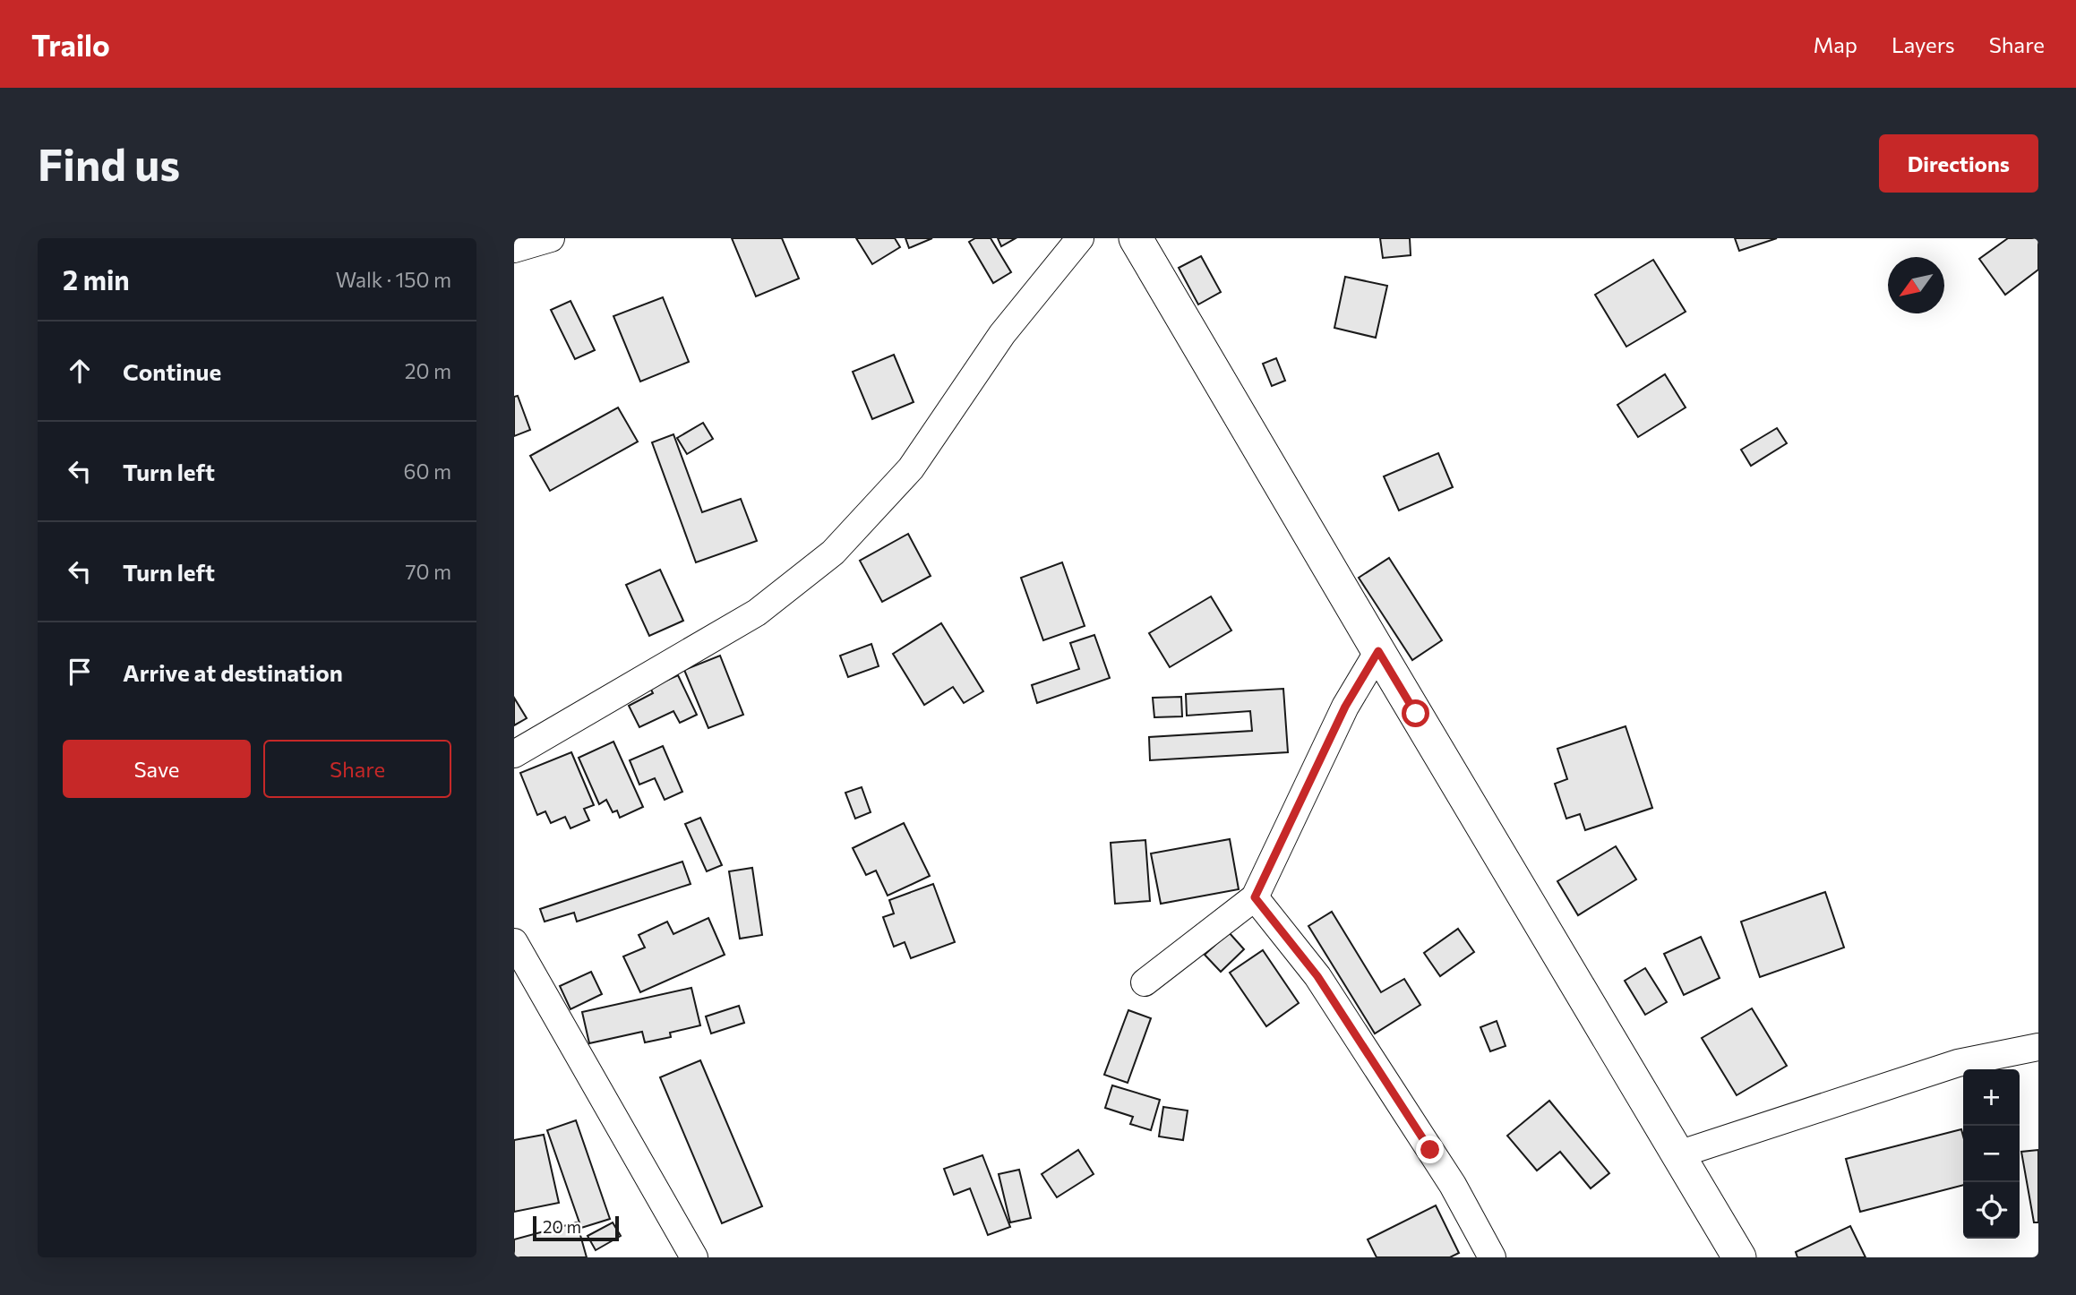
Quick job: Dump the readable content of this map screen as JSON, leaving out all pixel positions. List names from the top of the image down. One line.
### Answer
{"scale_bar":"20 m","north":"bottom left","page":{"header":"Trailo","nav":["Map","Layers","Share"],"buttons":["Directions",["Save","Share"]],"title":"Find us","heading":["2 min","Walk · 150 m"],"list":[["Continue","20 m"],["Turn left","60 m"],["Turn left","70 m"],"Arrive at destination"],"map_buttons":["+","−"],"scale":"20 m"}}
